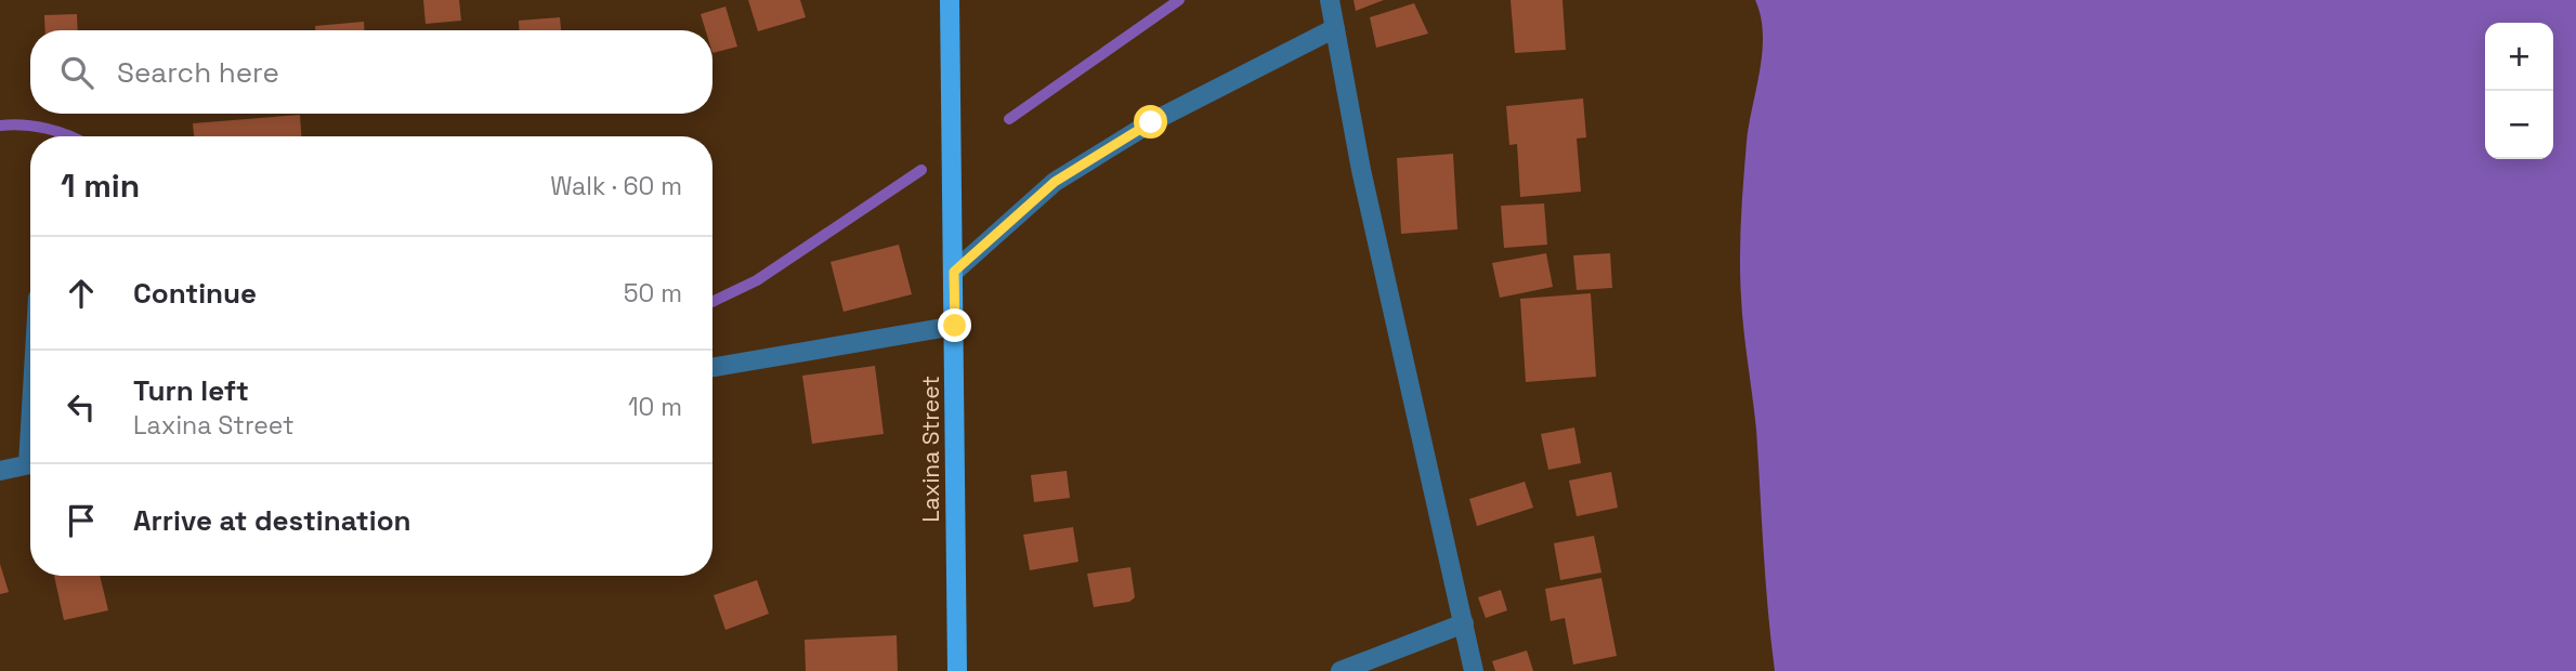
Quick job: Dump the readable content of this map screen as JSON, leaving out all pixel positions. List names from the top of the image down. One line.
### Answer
{"streets":{"main road":["Laxina Street"]},"page":{"map_buttons":["+","−"],"search":"Search here","heading":["1 min","Walk · 60 m"],"list":[["Continue","50 m"],["Turn left","Laxina Street","10 m"],"Arrive at destination"]}}
